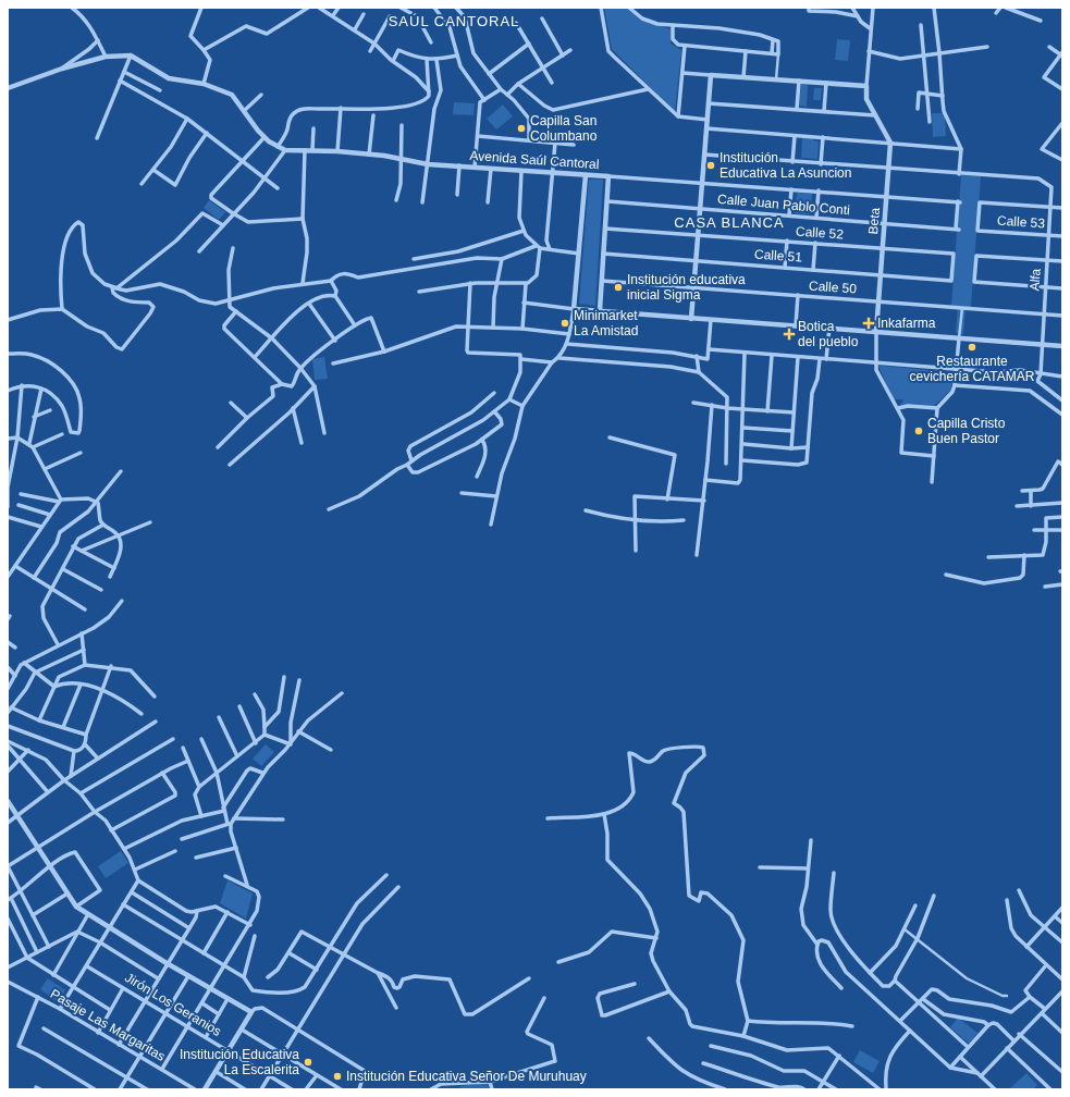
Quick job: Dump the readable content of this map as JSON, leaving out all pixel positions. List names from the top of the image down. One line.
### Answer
{"streets":{"street":["Avenida Saúl Cantoral","Calle Juan Pablo Conti","Beta","Calle 53","Calle 52","Calle 51","Alfa","Calle 50","Jirón Los Geranios","Pasaje Las Margaritas"]},"crossings":[["Avenida Saúl Cantoral","Calle Juan Pablo Conti"],["Avenida Saúl Cantoral","Beta"],["Calle Juan Pablo Conti","Beta"],["Beta","Calle 52"],["Beta","Calle 51"],["Beta","Calle 50"],["Calle 53","Alfa"],["Calle 52","Calle 51"],["Alfa","Calle 50"]],"districts":["SAÚL CANTORAL","CASA BLANCA"],"places":{"other":["Capilla San Columbano","Institución Educativa La Asuncion","Institución educativa inicial Sigma","Minimarket La Amistad","Restaurante cevichería CATAMAR","Capilla Cristo Buen Pastor","Institución Educativa La Escalerita","Institución Educativa Señor De Muruhuay"],"health":["Inkafarma","Botica del pueblo"]}}
